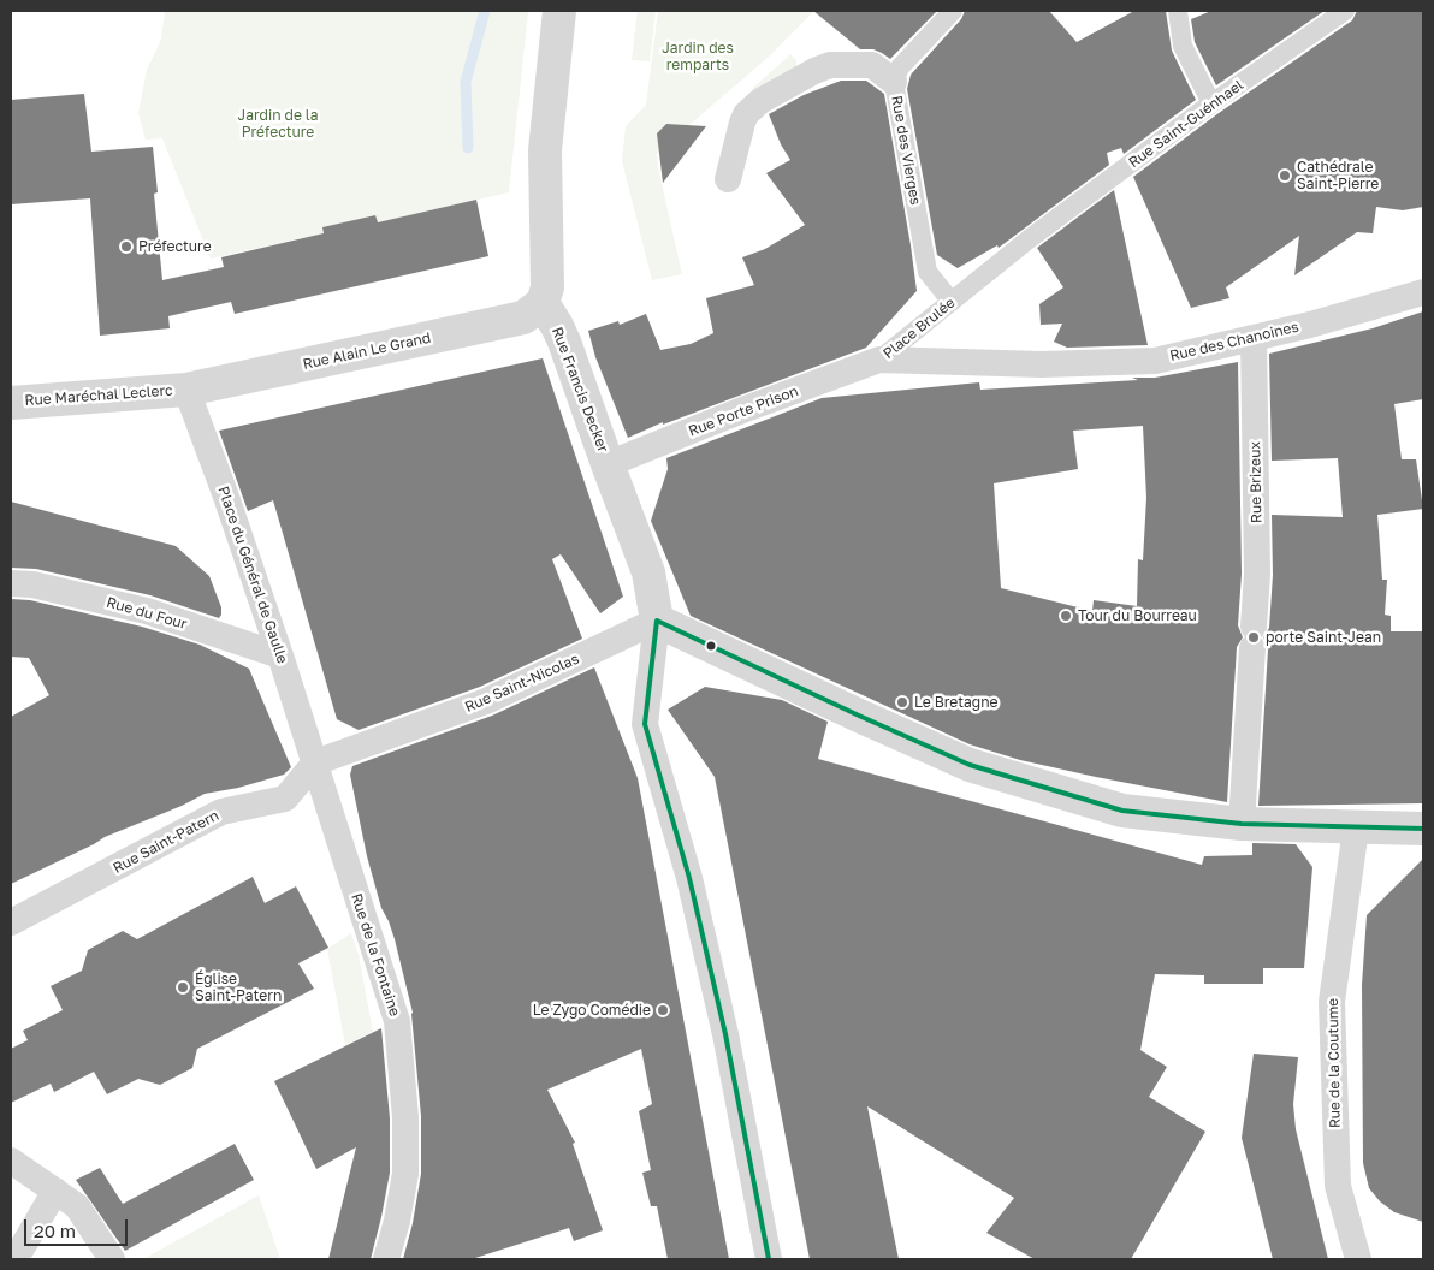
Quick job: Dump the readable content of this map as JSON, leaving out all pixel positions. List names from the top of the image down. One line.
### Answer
{"streets":{"street":["Rue Saint-Guénhael","Rue des Vierges","Place Brulée","Rue des Chanoines","Rue Alain Le Grand","Rue Francis Decker","Rue Maréchal Leclerc","Rue Porte Prison","Rue Brizeux","Place du Général de Gaulle","Rue du Four","Rue Saint-Nicolas","Rue Saint-Patern","Rue de la Fontaine","Rue de la Coutume"]},"crossings":[["Rue Saint-Guénhael","Place Brulée"],["Rue des Vierges","Place Brulée"],["Place Brulée","Rue des Chanoines"],["Place Brulée","Rue Porte Prison"],["Rue des Chanoines","Rue Brizeux"],["Rue Alain Le Grand","Rue Francis Decker"],["Rue Alain Le Grand","Rue Maréchal Leclerc"],["Rue Alain Le Grand","Place du Général de Gaulle"],["Rue Francis Decker","Rue Porte Prison"],["Rue Francis Decker","Rue Saint-Nicolas"],["Rue Maréchal Leclerc","Place du Général de Gaulle"],["Place du Général de Gaulle","Rue du Four"],["Place du Général de Gaulle","Rue Saint-Nicolas"],["Place du Général de Gaulle","Rue Saint-Patern"],["Place du Général de Gaulle","Rue de la Fontaine"],["Rue Saint-Nicolas","Rue Saint-Patern"],["Rue Saint-Nicolas","Rue de la Fontaine"],["Rue Saint-Patern","Rue de la Fontaine"]],"parks":["Jardin des remparts","Jardin de la Préfecture"],"places":["Cathédrale Saint-Pierre","Préfecture","Tour du Bourreau","porte Saint-Jean","Le Bretagne","Église Saint-Patern","Le Zygo Comédie"],"scale_bar":"20 m"}
